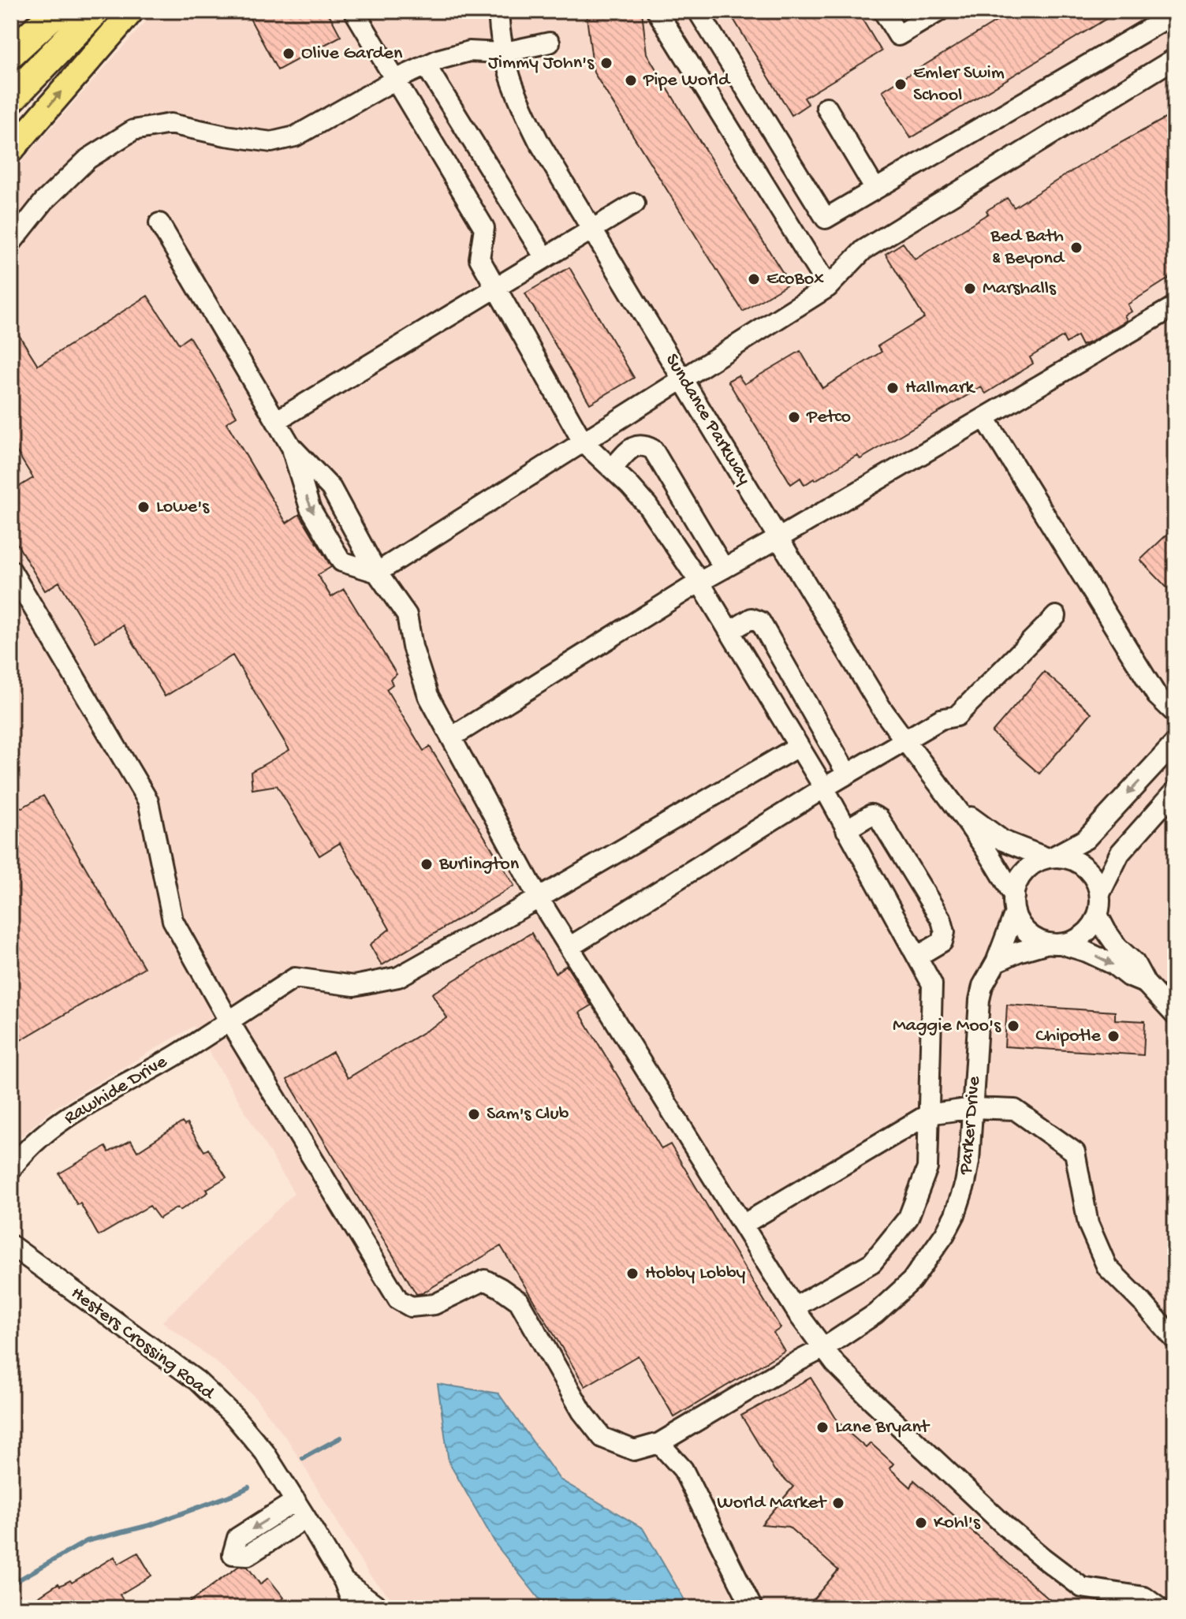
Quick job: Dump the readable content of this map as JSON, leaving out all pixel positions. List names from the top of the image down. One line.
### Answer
{"streets":{"street":["Sundance Parkway","Rawhide Drive","Parker Drive","Hesters Crossing Road"]},"crossings":[["Sundance Parkway","Parker Drive"]],"places":["Olive Garden","Jimmy John's","Pipe World","Emler Swim School","Bed Bath & Beyond","EcoBox","Marshalls","Hallmark","Petco","Lowe's","Burlington","Maggie Moo's","Chipotle","Sam's Club","Hobby Lobby","Lane Bryant","World Market","Kohl's"]}
